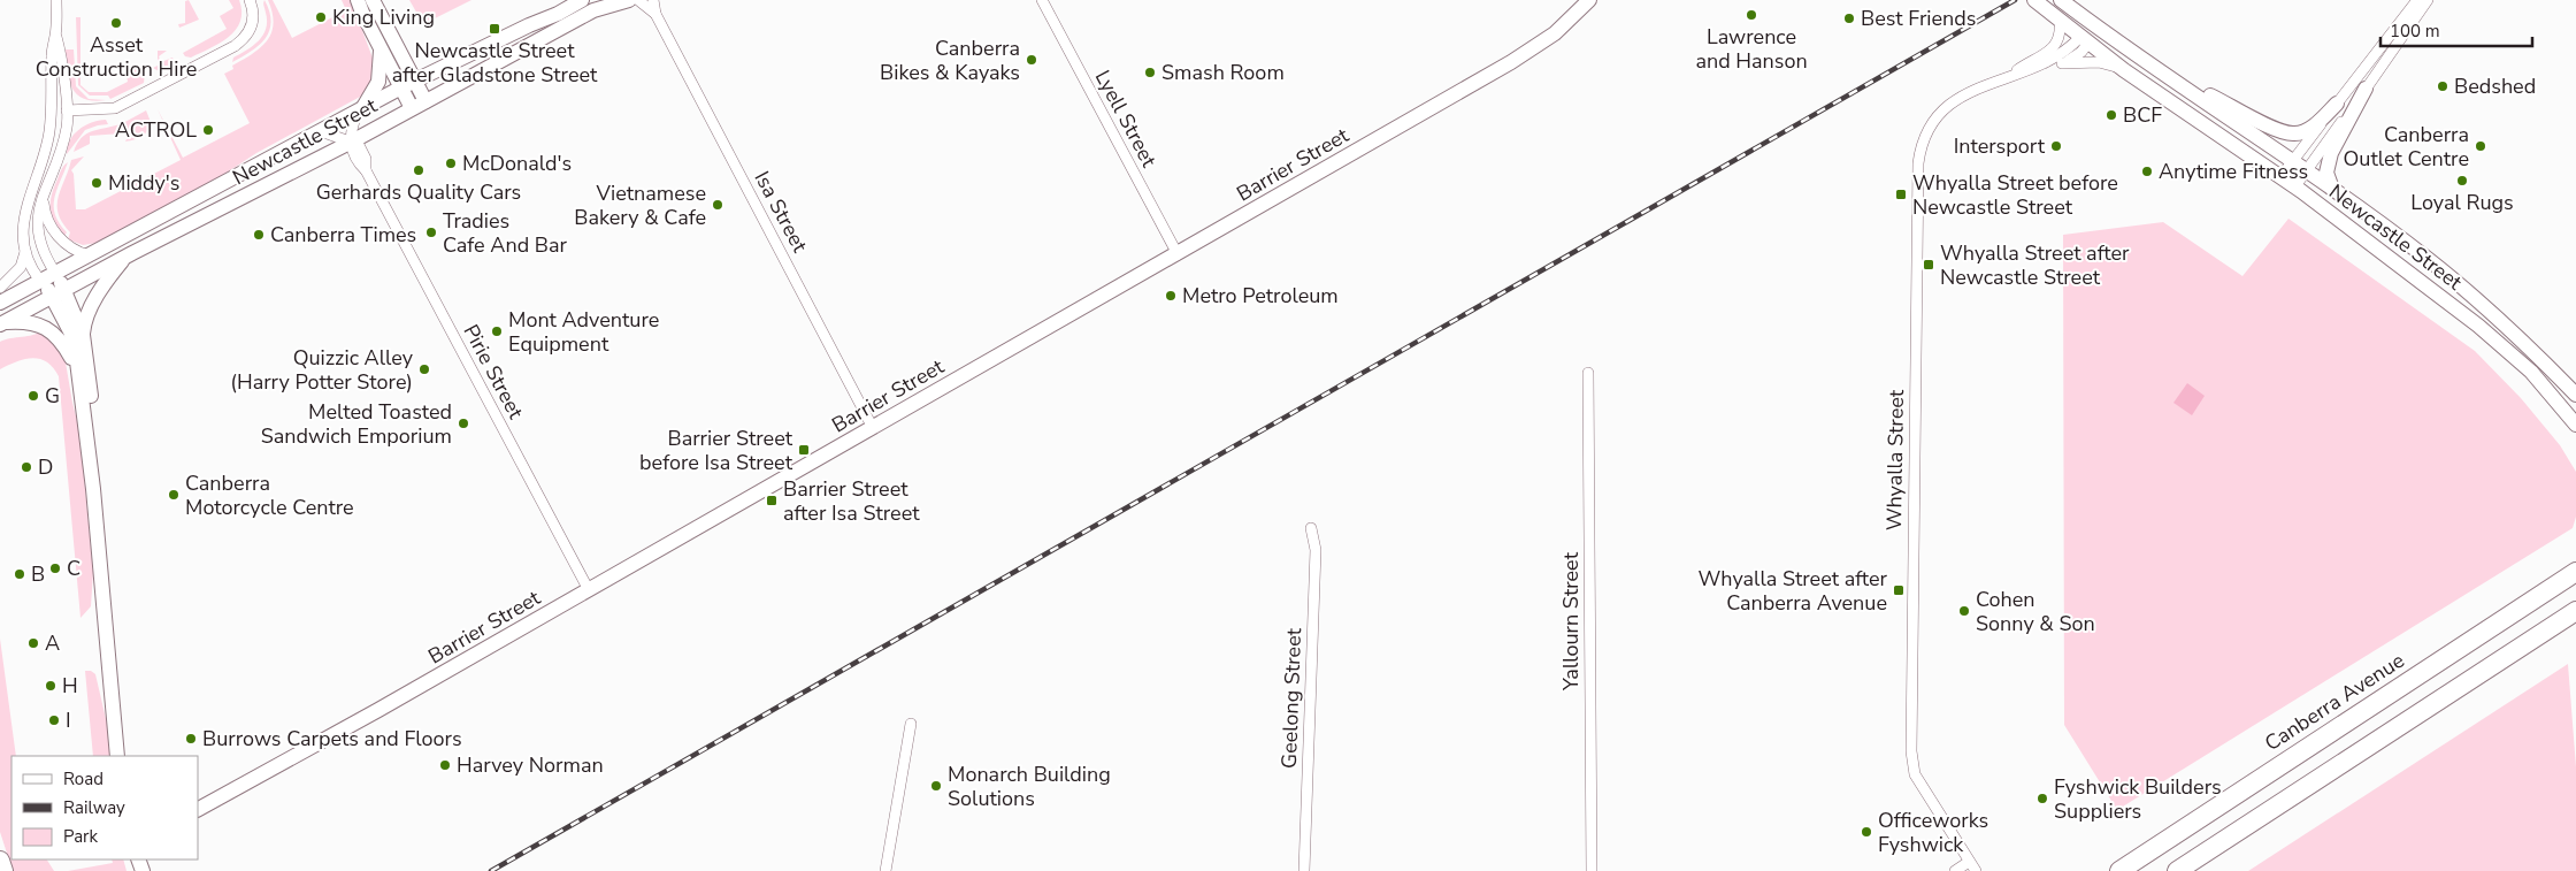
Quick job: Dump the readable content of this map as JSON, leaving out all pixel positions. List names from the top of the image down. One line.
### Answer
{"streets":{"highway":["Canberra Avenue"],"main road":["Newcastle Street","Barrier Street","Whyalla Street"],"street":["Lyell Street","Isa Street","Pirie Street","Yallourn Street","Geelong Street"]},"crossings":[["Lyell Street","Barrier Street"],["Newcastle Street","Pirie Street"],["Newcastle Street","Whyalla Street"],["Barrier Street","Isa Street"],["Barrier Street","Pirie Street"]],"places":{"other":["Lawrence and Hanson","King Living","Best Friends","Asset Construction Hire","Canberra Bikes & Kayaks","Smash Room","Bedshed","BCF","ACTROL","Intersport","Canberra Outlet Centre","McDonald's","Gerhards Quality Cars","Anytime Fitness","Loyal Rugs","Middy's","Vietnamese Bakery & Cafe","Tradies Cafe And Bar","Canberra Times","Metro Petroleum","Mont Adventure Equipment","Quizzic Alley (Harry Potter Store)","G","Melted Toasted Sandwich Emporium","D","Canberra Motorcycle Centre","C","B","Cohen Sonny & Son","A","H","I","Burrows Carpets and Floors","Harvey Norman","Monarch Building Solutions","Fyshwick Builders Suppliers","Officeworks Fyshwick"],"transit":["Newcastle Street after Gladstone Street","Whyalla Street before Newcastle Street","Whyalla Street after Newcastle Street","Barrier Street before Isa Street","Barrier Street after Isa Street","Whyalla Street after Canberra Avenue"]},"legend":["Road","Railway","Park"],"scale_bar":"100 m"}
